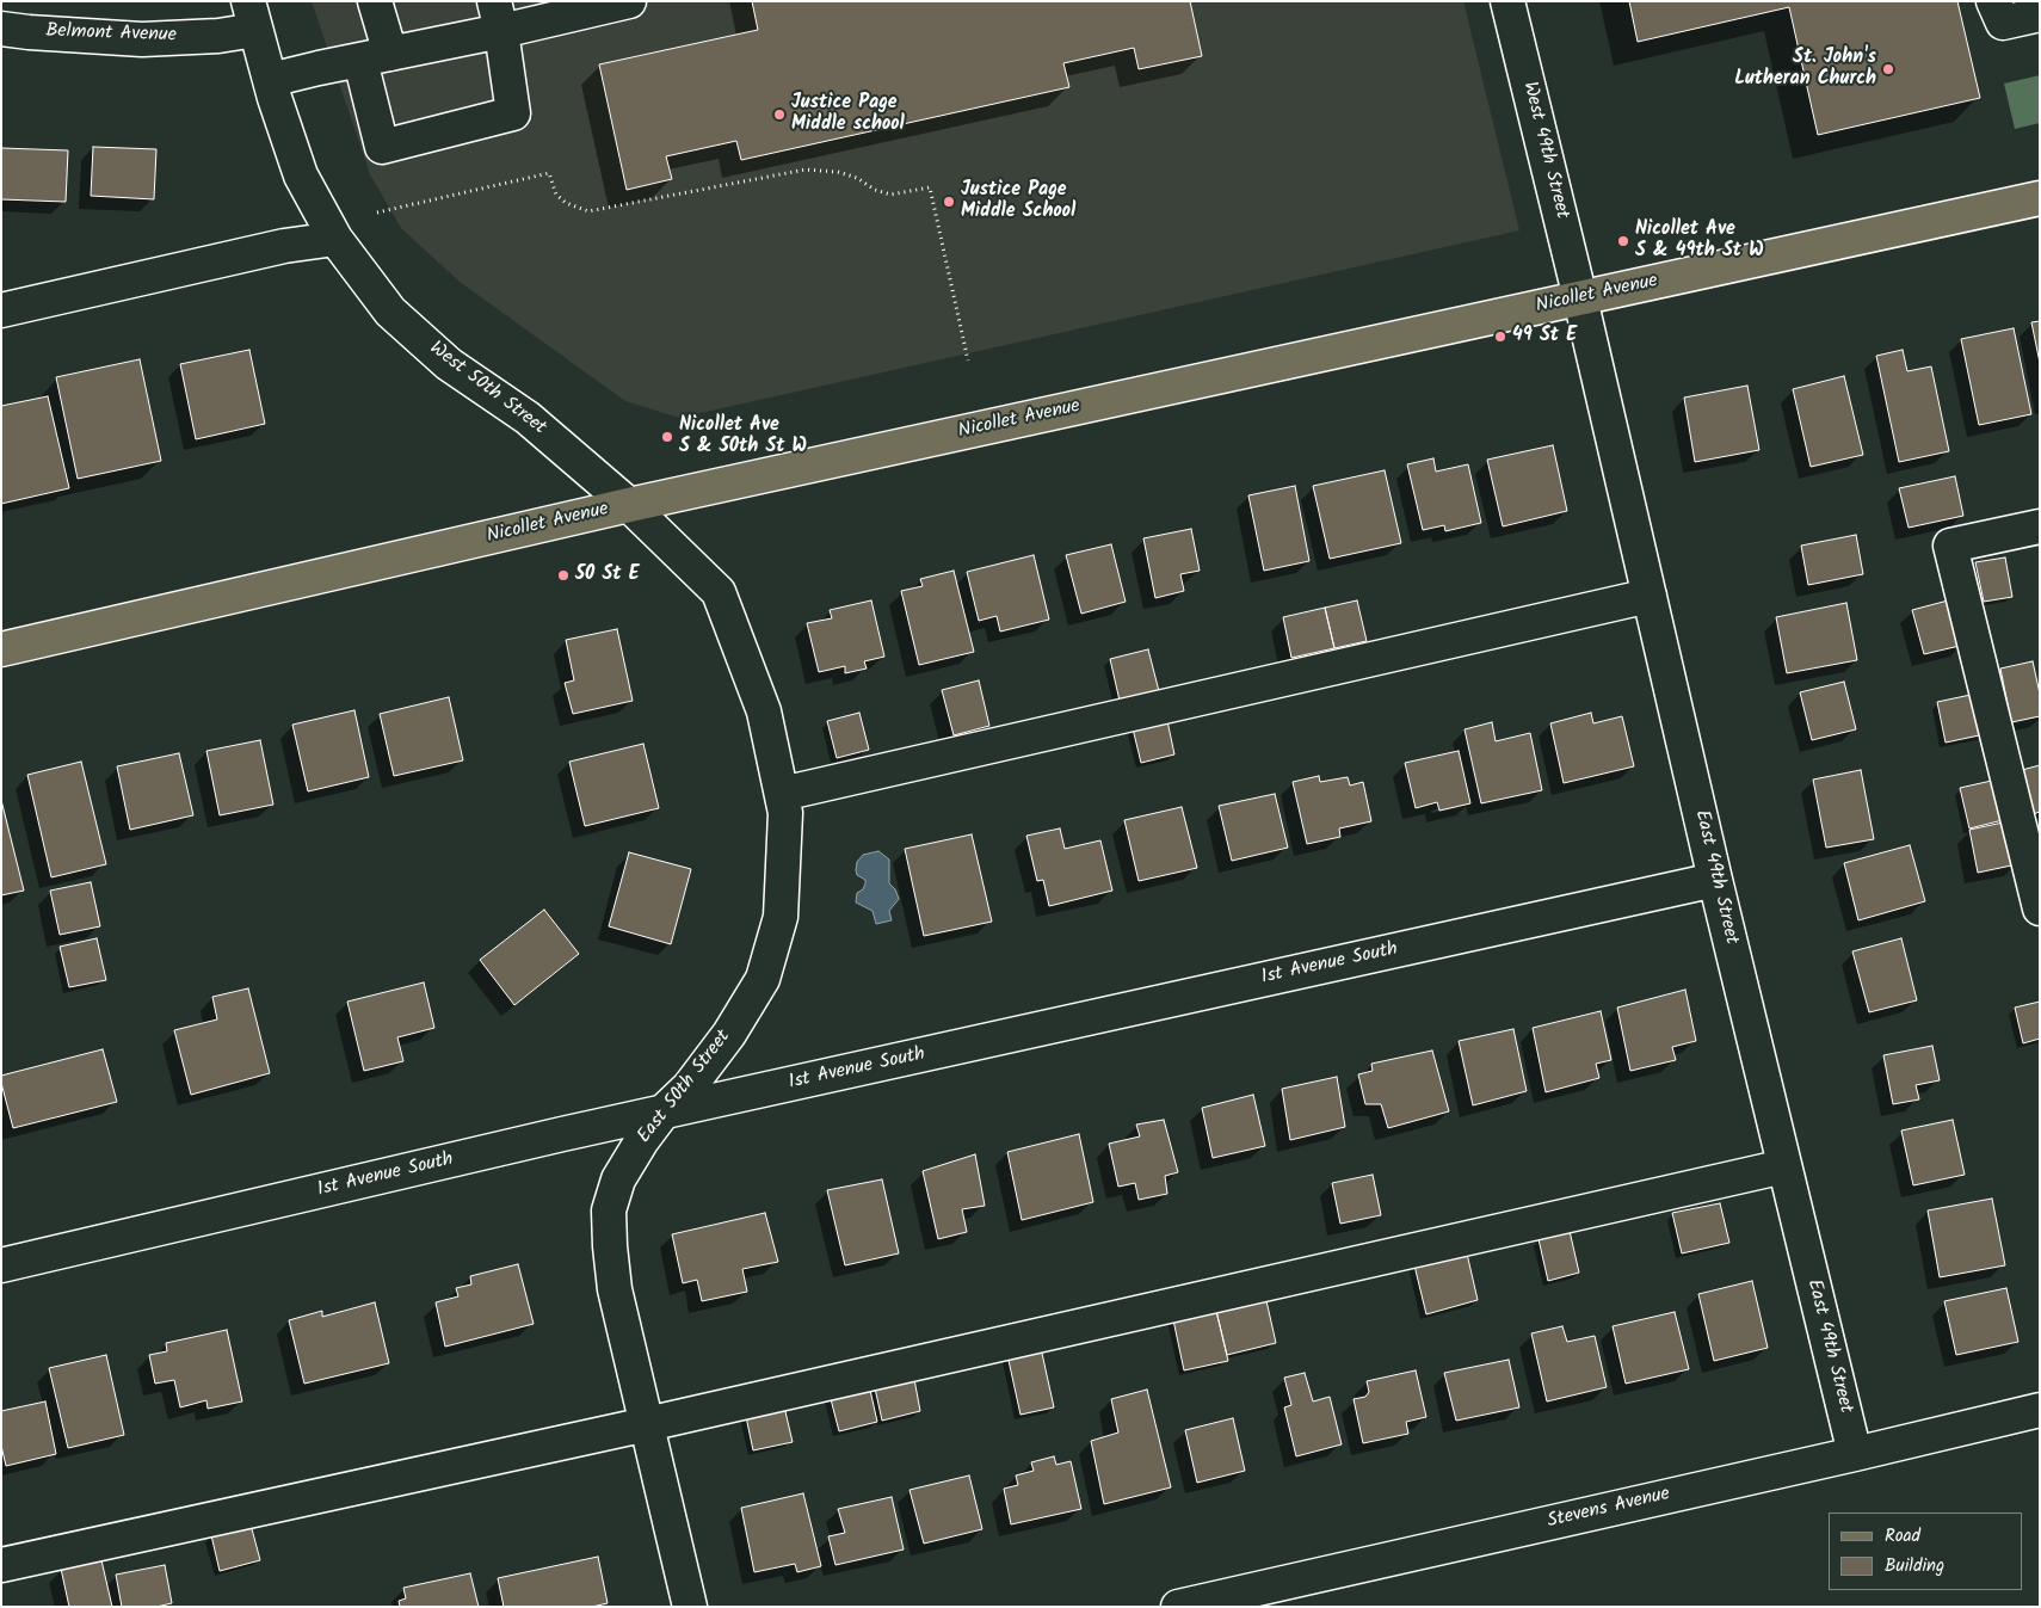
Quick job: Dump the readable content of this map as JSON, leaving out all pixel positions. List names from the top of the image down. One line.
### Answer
{"streets":{"main road":["Nicollet Avenue"],"street":["Belmont Avenue","West 49th Street","West 50th Street","East 49th Street","1st Avenue South","East 50th Street","Stevens Avenue"]},"crossings":[["Belmont Avenue","West 50th Street"],["West 49th Street","Nicollet Avenue"],["West 49th Street","East 49th Street"],["Nicollet Avenue","West 50th Street"],["Nicollet Avenue","East 49th Street"],["Nicollet Avenue","East 50th Street"],["West 50th Street","East 50th Street"],["East 49th Street","1st Avenue South"],["East 49th Street","Stevens Avenue"],["1st Avenue South","East 50th Street"]],"places":["St. John's Lutheran Church","Justice Page Middle school","Justice Page Middle School","Nicollet Ave S & 49th St W","49 St E","Nicollet Ave S & 50th St W","50 St E"],"legend":["Road","Building"]}
